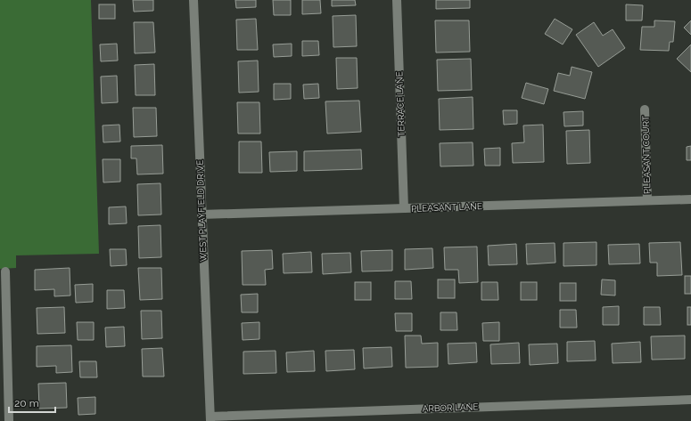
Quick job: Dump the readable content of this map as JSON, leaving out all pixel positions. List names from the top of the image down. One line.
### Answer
{"streets":{"street":["TERRACE LANE","PLEASANT COURT","PLEASANT LANE","WEST PLAYFIELD DRIVE","ARBOR LANE"]},"crossings":[["TERRACE LANE","PLEASANT LANE"],["PLEASANT COURT","PLEASANT LANE"],["PLEASANT LANE","WEST PLAYFIELD DRIVE"],["WEST PLAYFIELD DRIVE","ARBOR LANE"]],"scale_bar":"20 m"}
